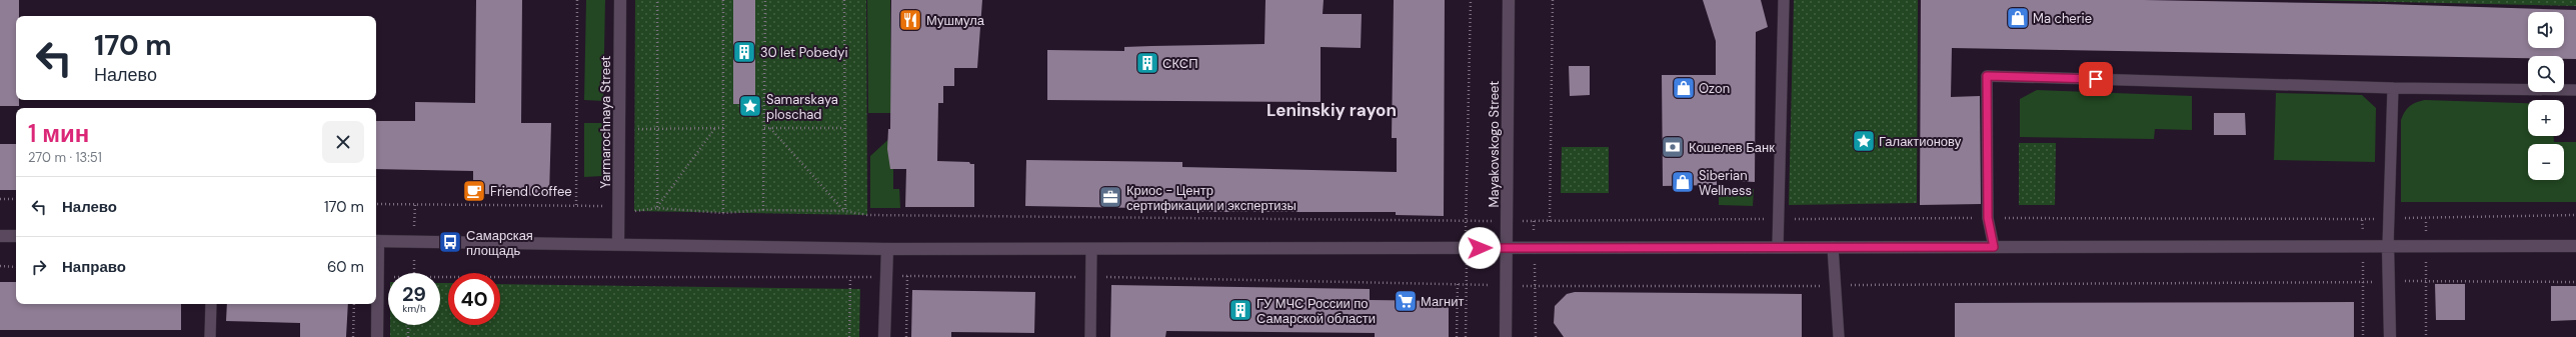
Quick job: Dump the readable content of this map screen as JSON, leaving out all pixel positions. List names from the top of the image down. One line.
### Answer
{"streets":{"street":["Yarmarochnaya Street","Mayakovskogo Street"]},"districts":["Leninskiy rayon"],"places":{"shop":["Ma cherie","Ozon","Siberian Wellness"],"restaurant":["Мушмула"],"building":["30 let Pobedyi","СКСП","ГУ МЧС России по Самарской области"],"place":["Samarskaya ploschad","Галактионову"],"bank":["Кошелев Банк"],"cafe":["Friend Coffee"],"office":["Криос - Центр сертификации и экспертизы"],"bus stop":["Самарская площадь"],"supermarket":["Магнит"]},"page":{"map_buttons":["+","−"],"turn":["170 m","Налево"],"heading":["1 мин","270 m · 13:51"],"list":[{"name":"Налево","value":"170 m"},{"name":"Направо","value":"60 m"}],"speed":"29 km/h","limit":"40"}}
